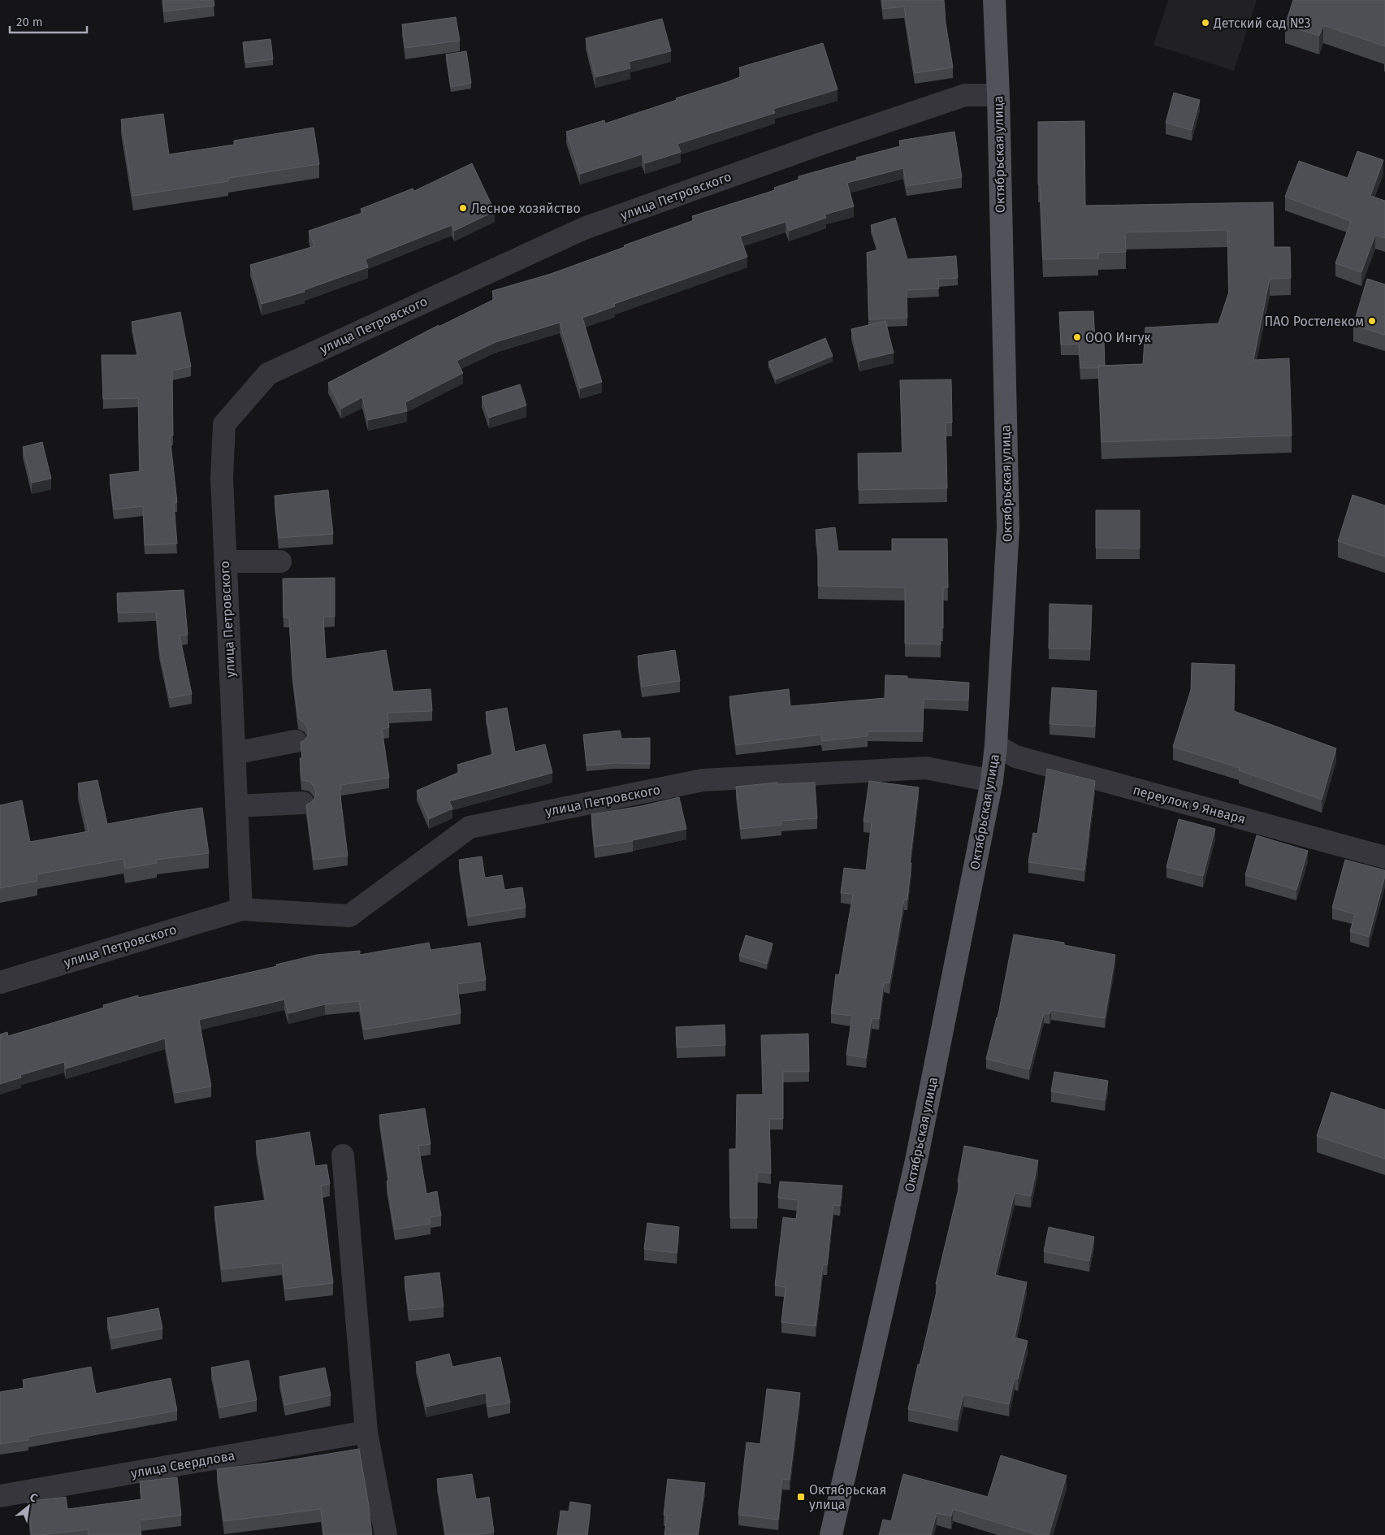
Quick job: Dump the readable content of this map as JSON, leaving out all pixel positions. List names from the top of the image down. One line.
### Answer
{"streets":{"main road":["Октябрьская улица"],"street":["улица Петровского","переулок 9 Января","улица Свердлова"]},"crossings":[["Октябрьская улица","улица Петровского"],["Октябрьская улица","переулок 9 Января"]],"places":{"other":["Детский сад №3","Лесное хозяйство","ПАО Ростелеком","ООО Ингук"],"transit":["Октябрьская улица"]},"scale_bar":"20 m","north":"top right"}
